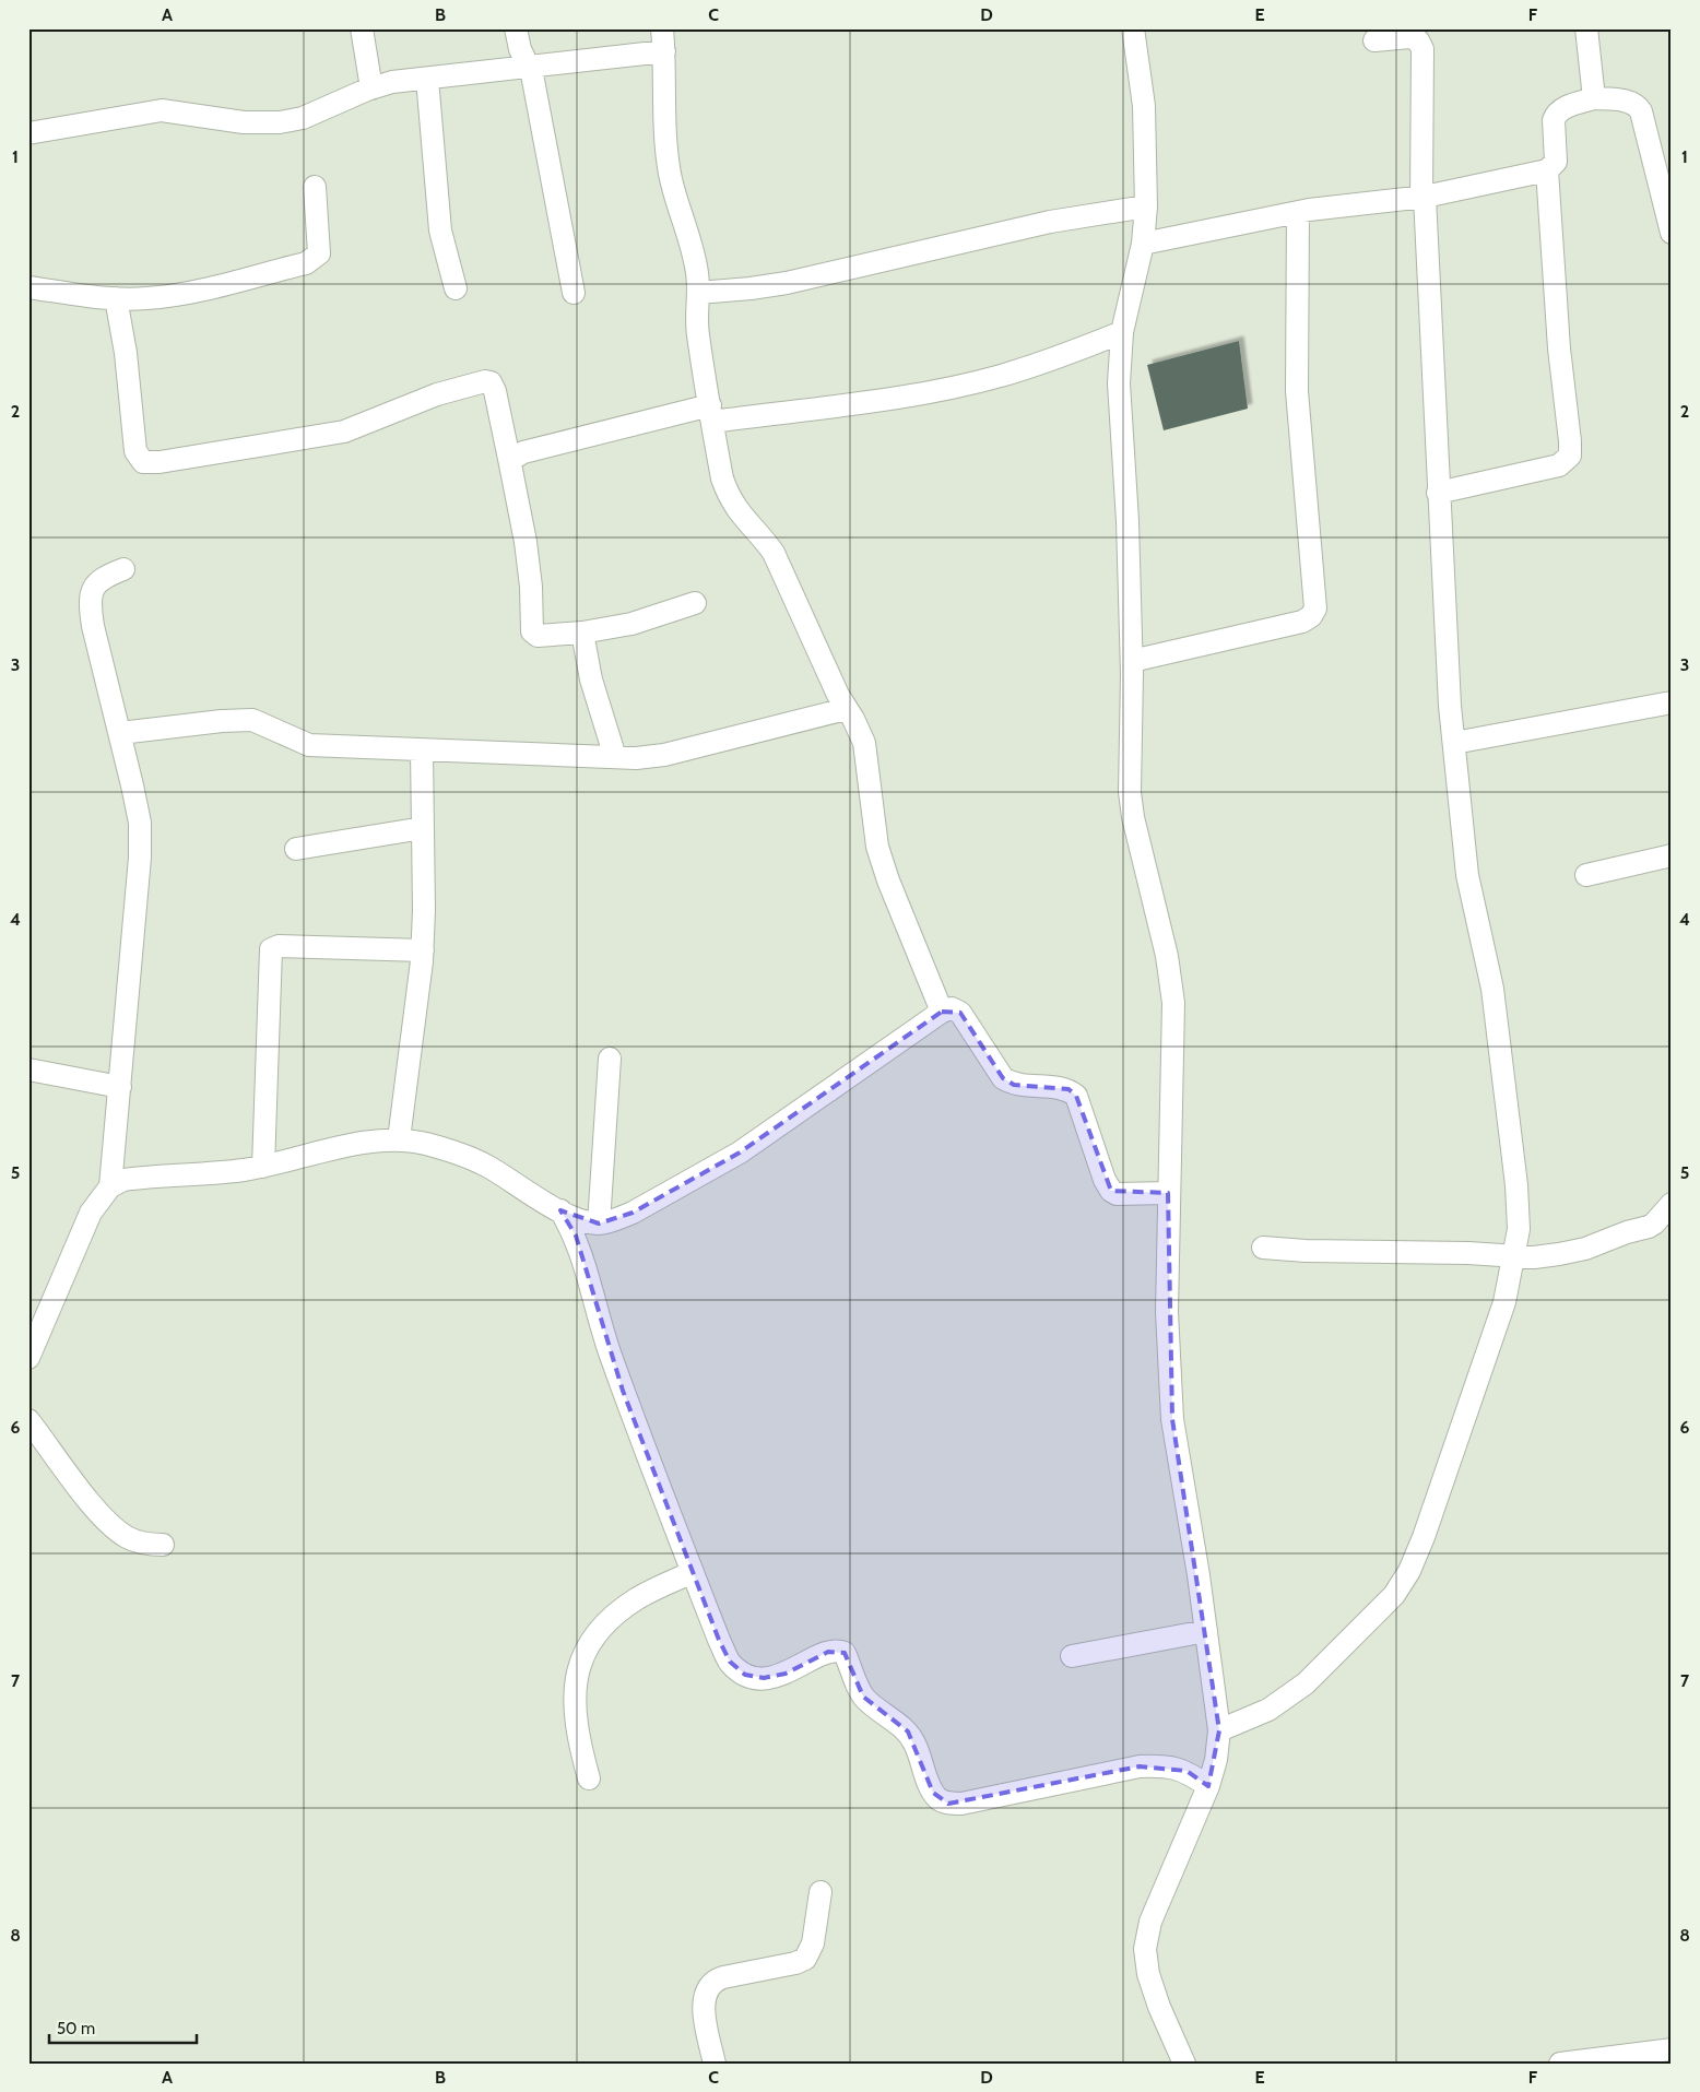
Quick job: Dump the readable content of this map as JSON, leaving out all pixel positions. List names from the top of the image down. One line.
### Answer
{"scale_bar":"50 m","grid":{"columns":["A","B","C","D","E","F"],"rows":["1","2","3","4","5","6","7","8"]}}
